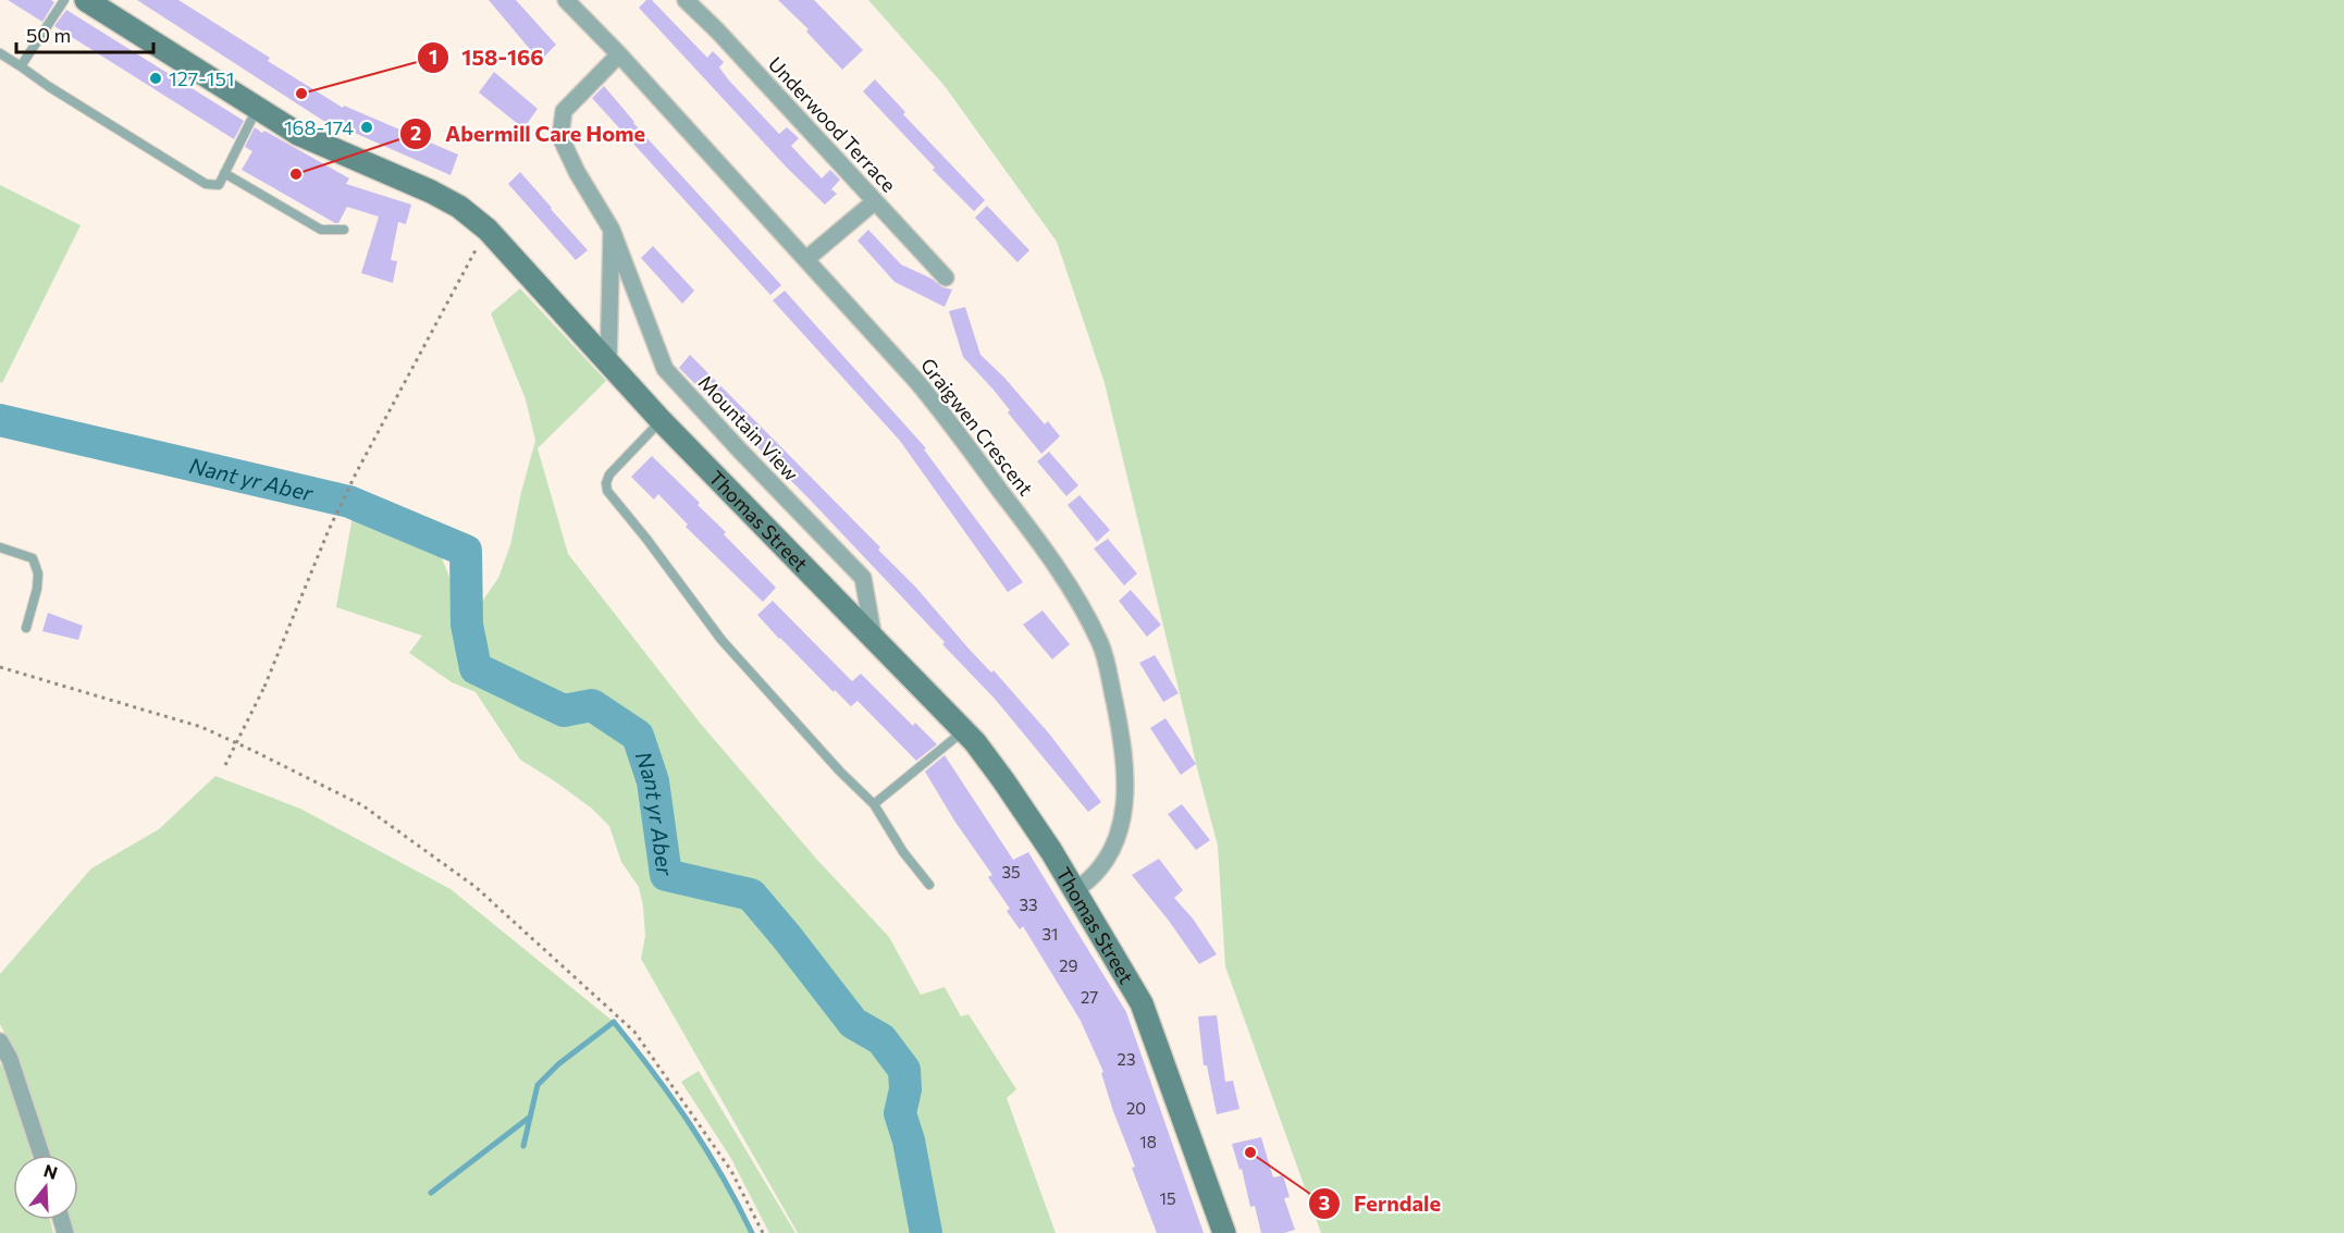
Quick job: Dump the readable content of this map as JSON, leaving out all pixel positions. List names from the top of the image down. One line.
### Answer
{"streets":{"main road":["Thomas Street"],"street":["Underwood Terrace","Graigwen Crescent","Mountain View"]},"crossings":[["Graigwen Crescent","Mountain View"],["Graigwen Crescent","Thomas Street"],["Mountain View","Thomas Street"]],"water":["Nant yr Aber"],"places":["127-151","158-166","168-174","Abermill Care Home","Ferndale"],"house_numbers":["35","33","31","29","27","23","20","18","15"],"scale_bar":"50 m","north":"top"}
